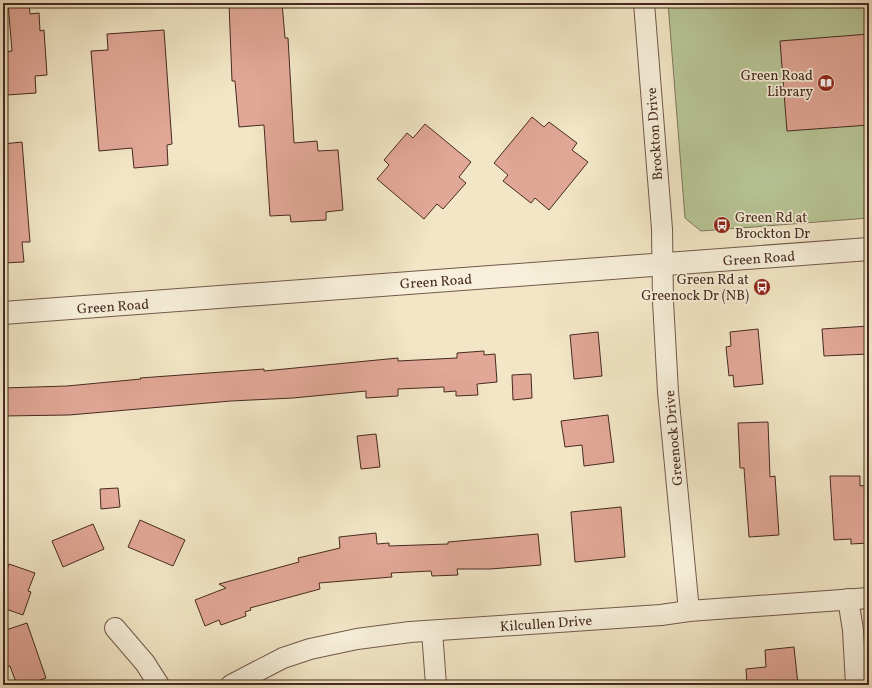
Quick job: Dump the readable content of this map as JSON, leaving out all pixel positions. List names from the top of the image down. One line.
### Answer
{"streets":{"street":["Brockton Drive","Green Road","Greenock Drive","Kilcullen Drive"]},"crossings":[["Brockton Drive","Green Road"],["Brockton Drive","Greenock Drive"],["Green Road","Greenock Drive"],["Greenock Drive","Kilcullen Drive"]],"places":{"library":["Green Road Library"],"bus stop":["Green Rd at Brockton Dr","Green Rd at Greenock Dr (NB)"]}}
